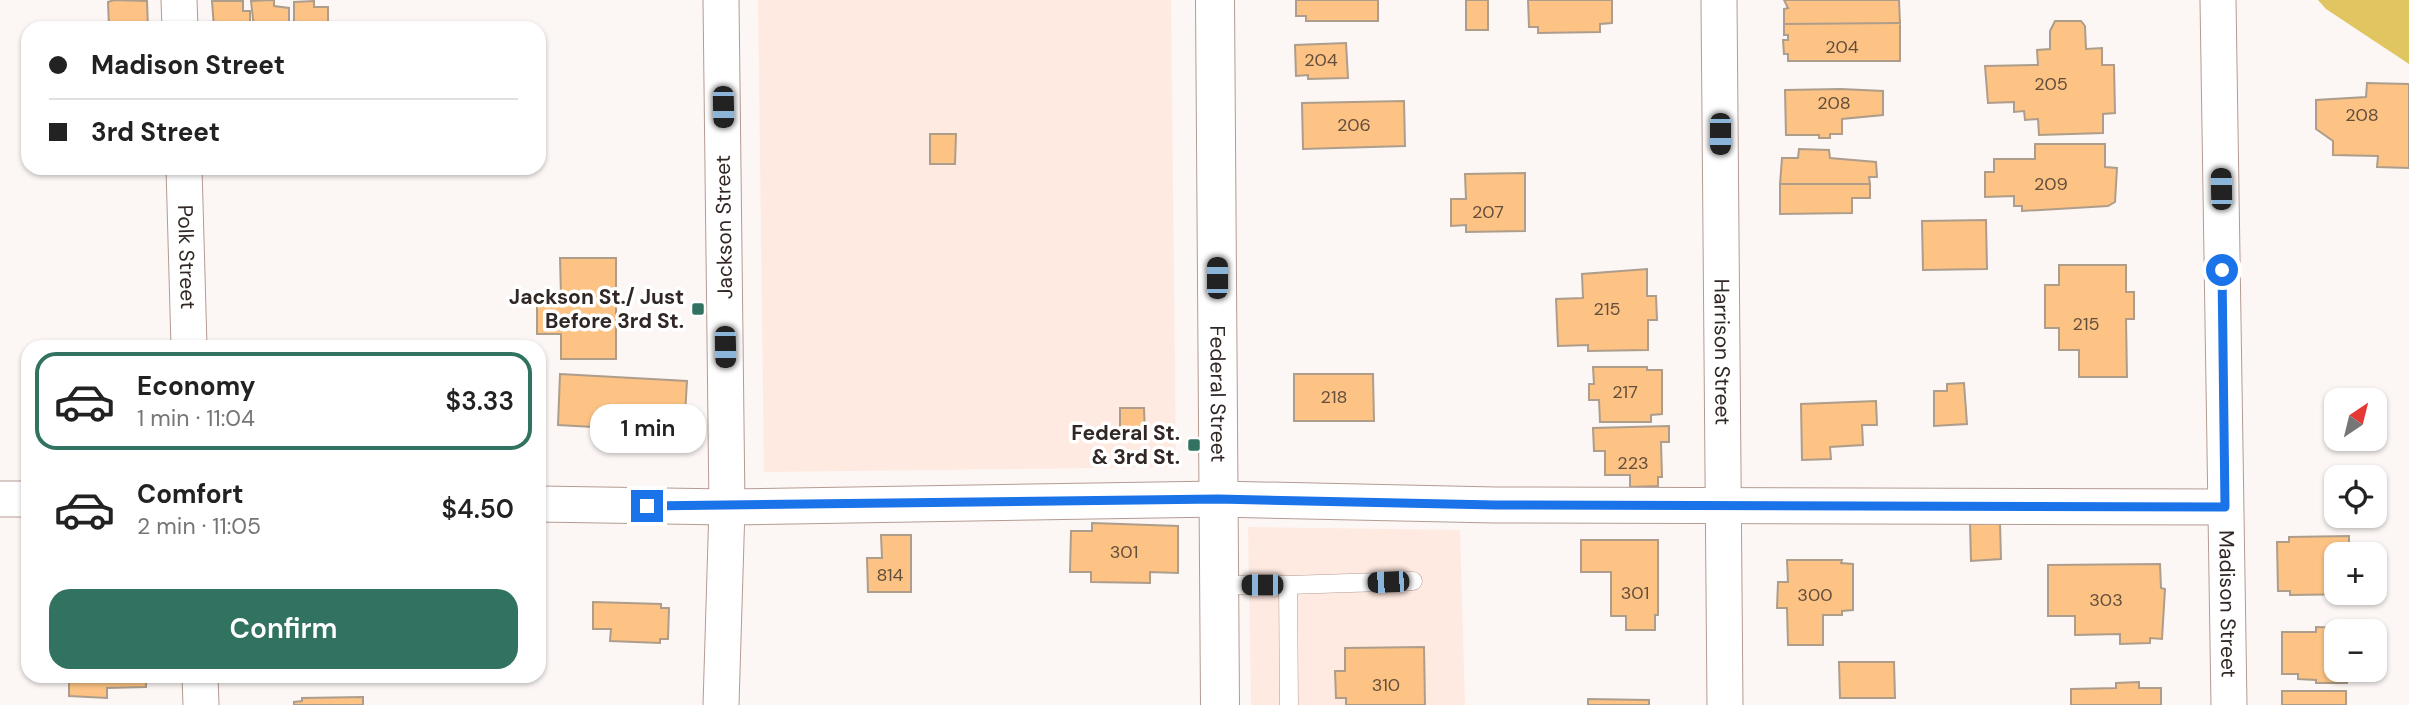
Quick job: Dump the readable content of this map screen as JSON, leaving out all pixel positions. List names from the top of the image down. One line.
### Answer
{"streets":{"street":["Jackson Street","Polk Street","Harrison Street","Federal Street","Madison Street"]},"places":{"transit":["Jackson St./ Just Before 3rd St.","Federal St. & 3rd St."]},"house_numbers":["204","204","205","208","208","206","209","207","215","215","217","218","223","301","814","301","300","303","310"],"north":"top right","page":{"banner":["Madison Street","3rd Street"],"list":[{"name":"Economy","note":"1 min · 11:04","value":"$3.33"},{"name":"Comfort","note":"2 min · 11:05","value":"$4.50"}],"map_buttons":["+","−"],"bubble":"1 min","buttons":"Confirm"}}
